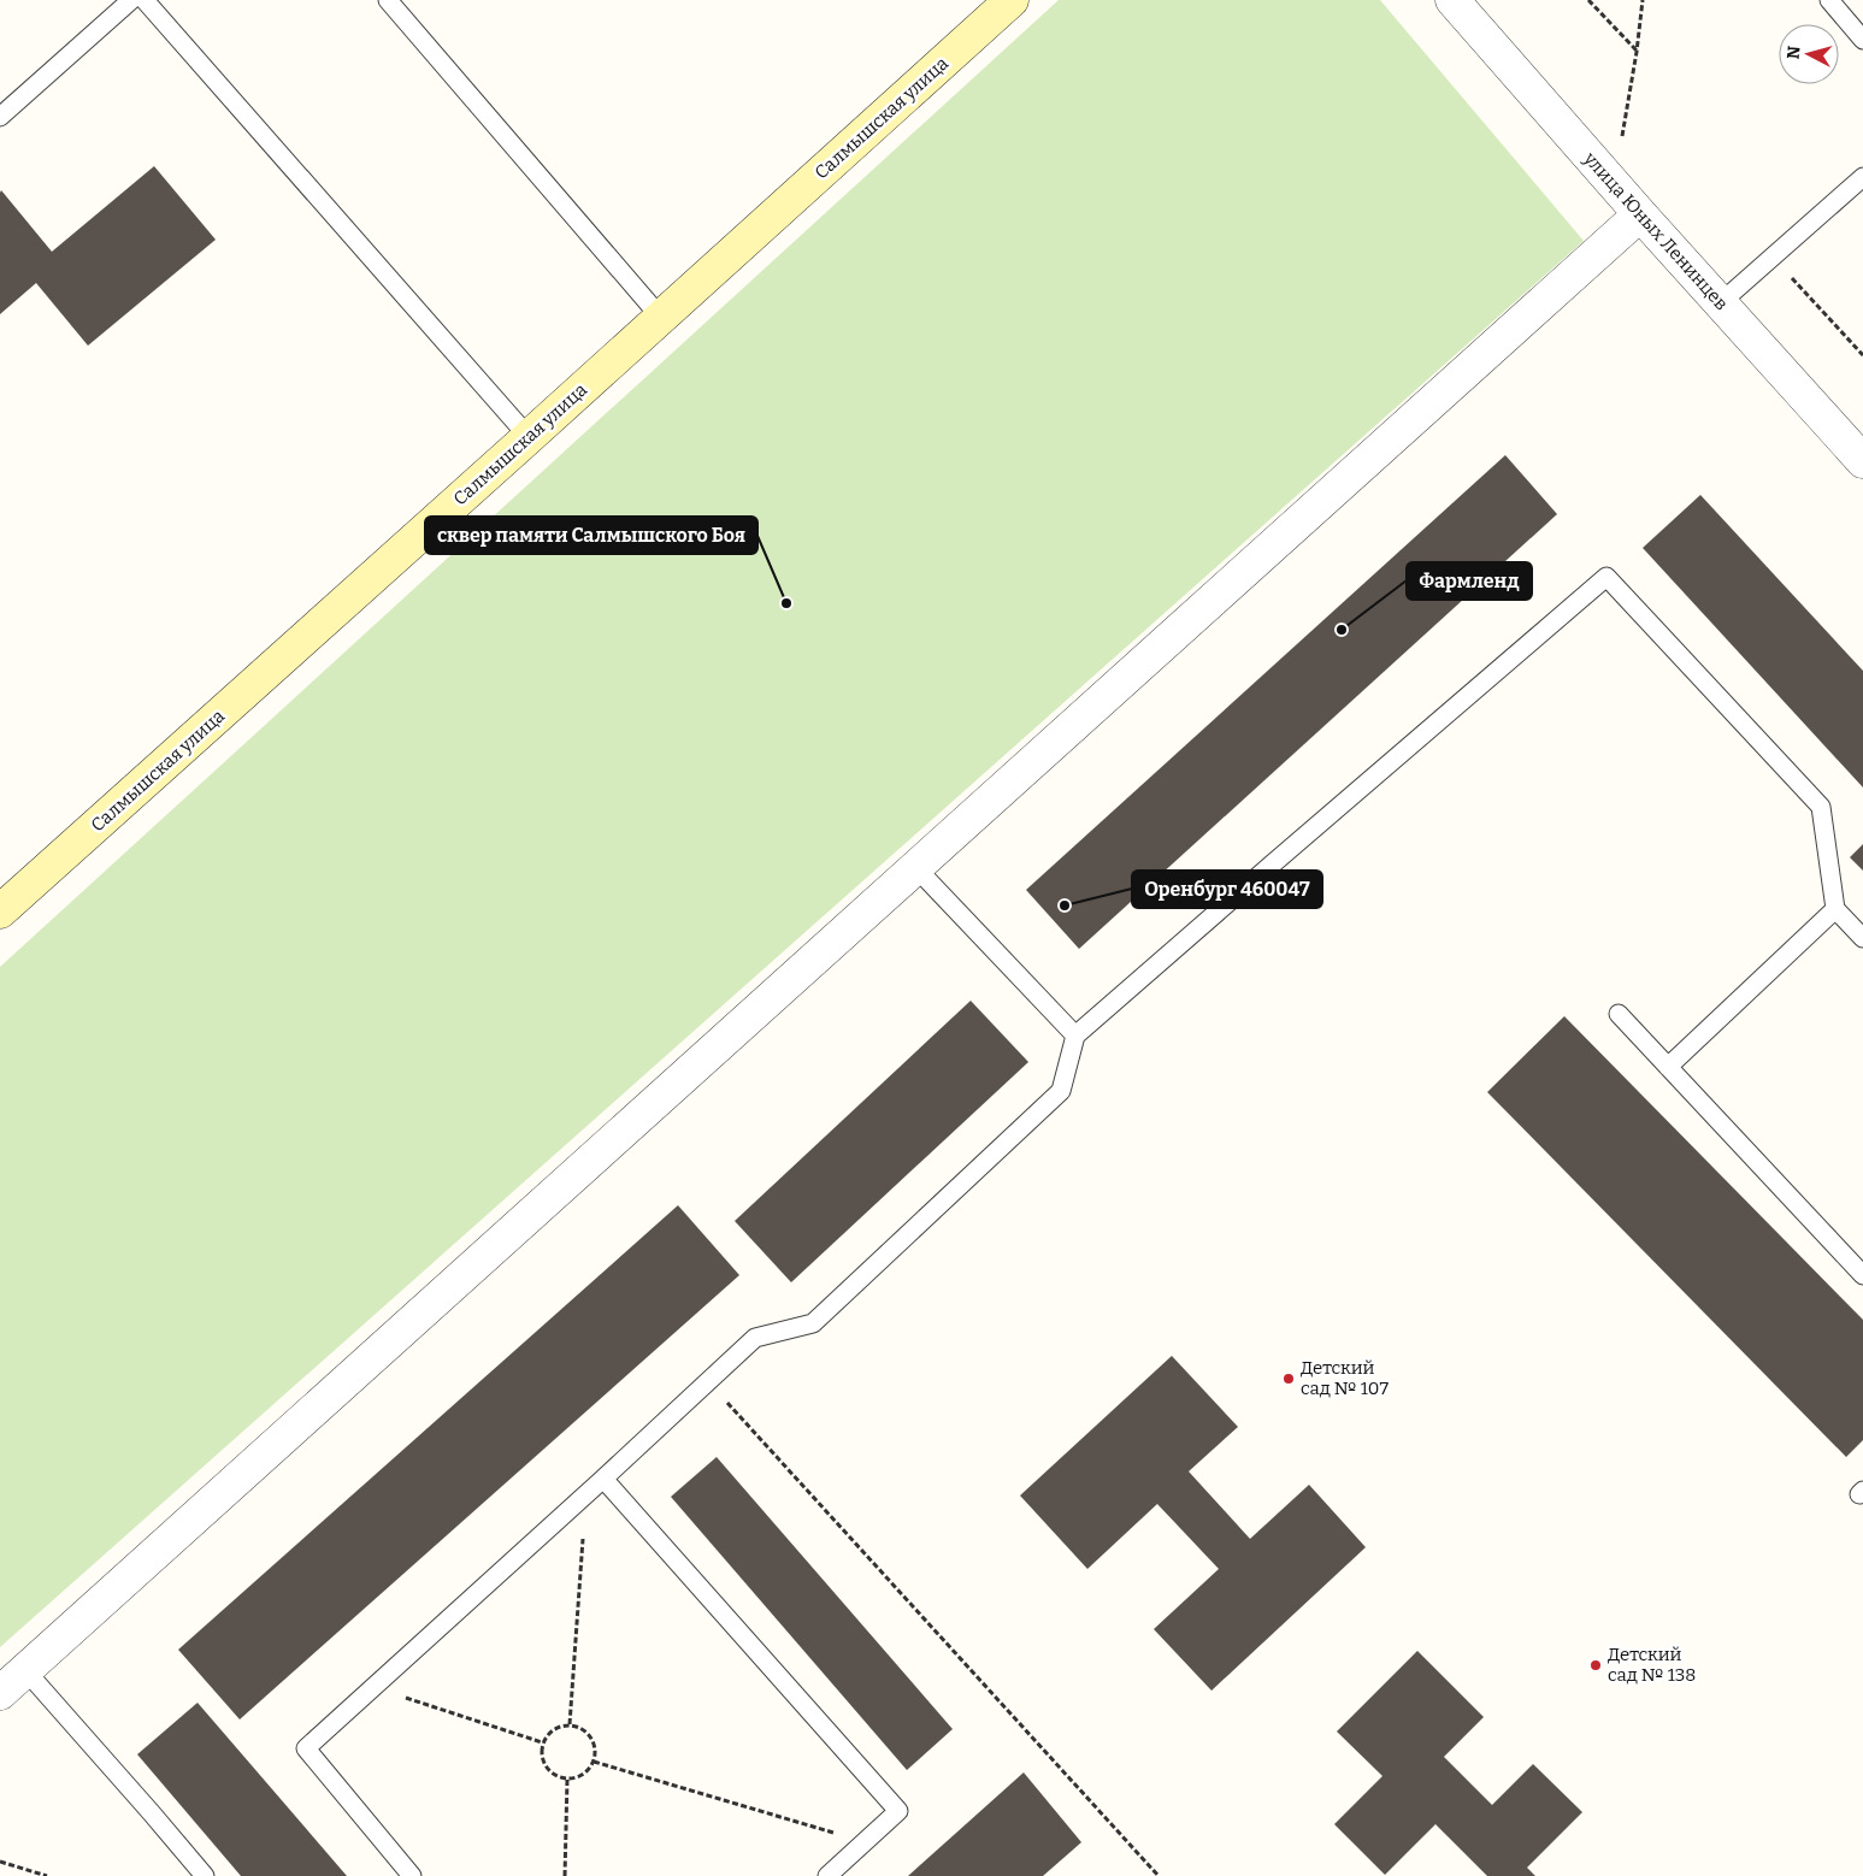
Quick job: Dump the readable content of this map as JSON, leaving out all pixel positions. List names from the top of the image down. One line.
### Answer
{"streets":{"main road":["Салмышская улица"],"street":["улица Юных Ленинцев"]},"places":["сквер памяти Салмышского Боя","Фармленд","Оренбург 460047","Детский сад № 107","Детский сад № 138"],"north":"left"}
